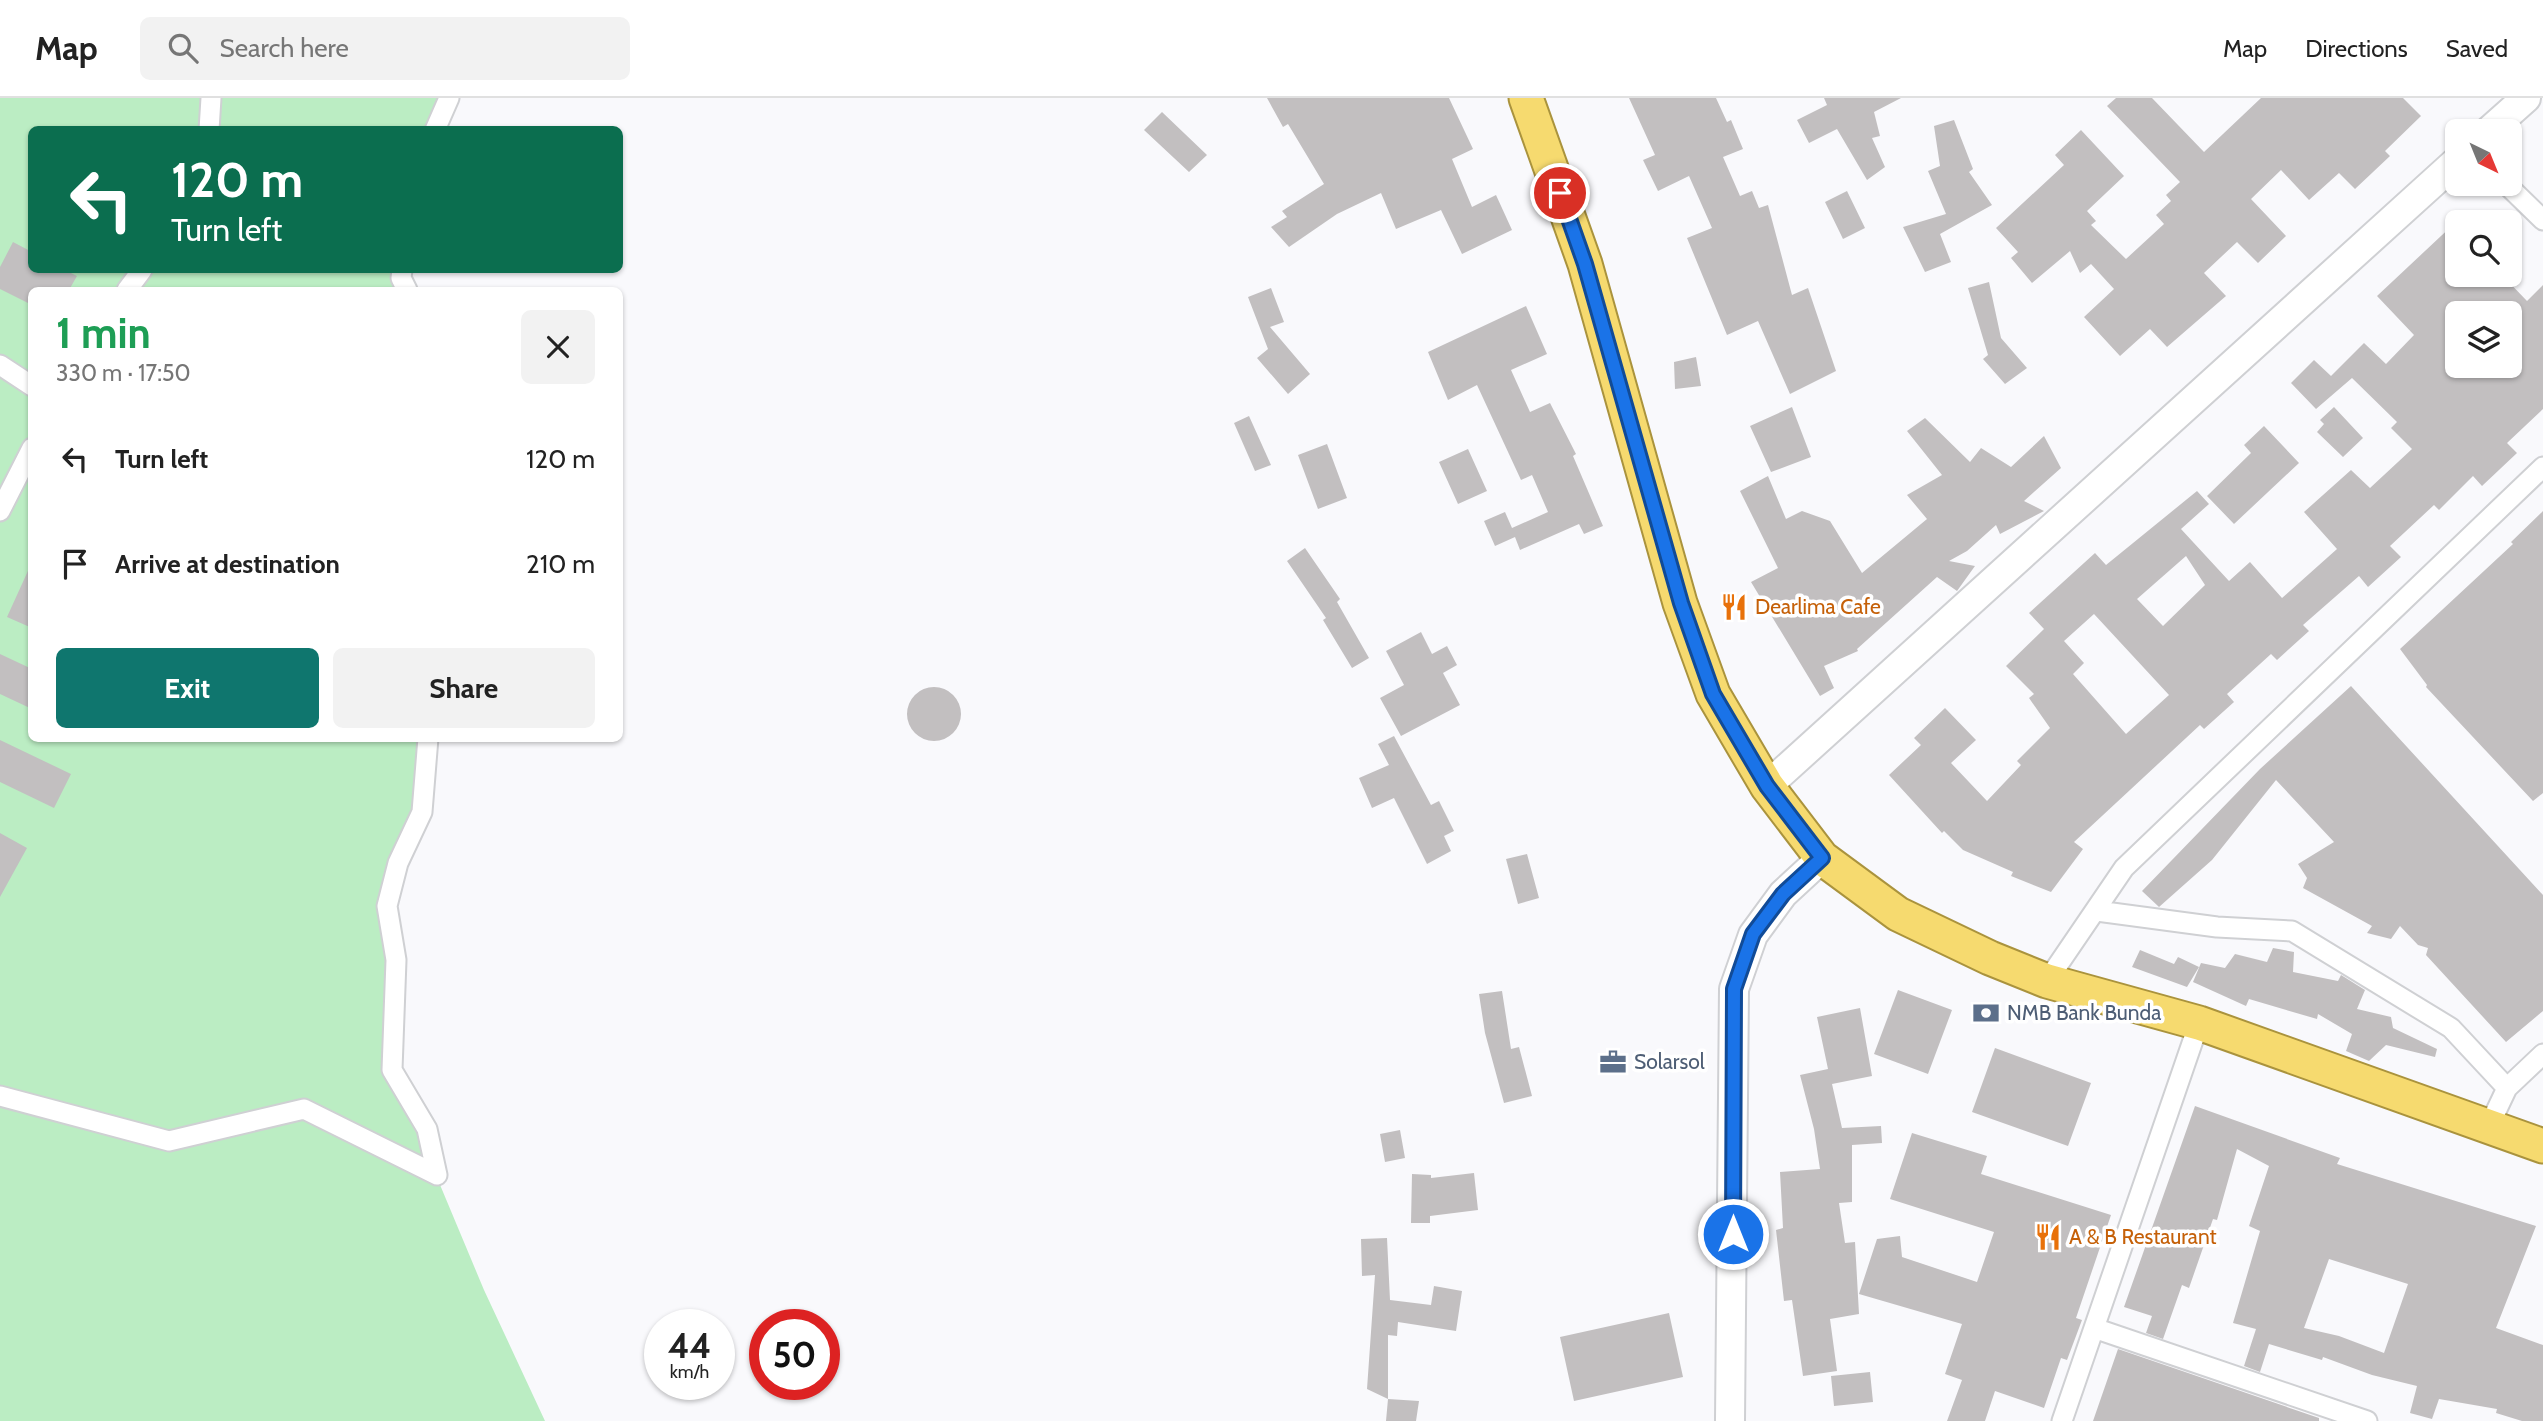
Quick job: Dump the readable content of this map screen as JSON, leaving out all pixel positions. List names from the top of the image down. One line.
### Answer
{"places":{"restaurant":["Dearlima Cafe","A & B Restaurant"],"bank":["NMB Bank Bunda"],"office":["Solarsol"]},"north":"bottom right","page":{"header":"Map","search":"Search here","nav":["Map","Directions","Saved"],"turn":["120 m","Turn left"],"heading":["1 min","330 m · 17:50"],"list":[{"name":"Turn left","value":"120 m"},{"name":"Arrive at destination","value":"210 m"}],"buttons":["Exit","Share"],"speed":"44 km/h","limit":"50"}}
